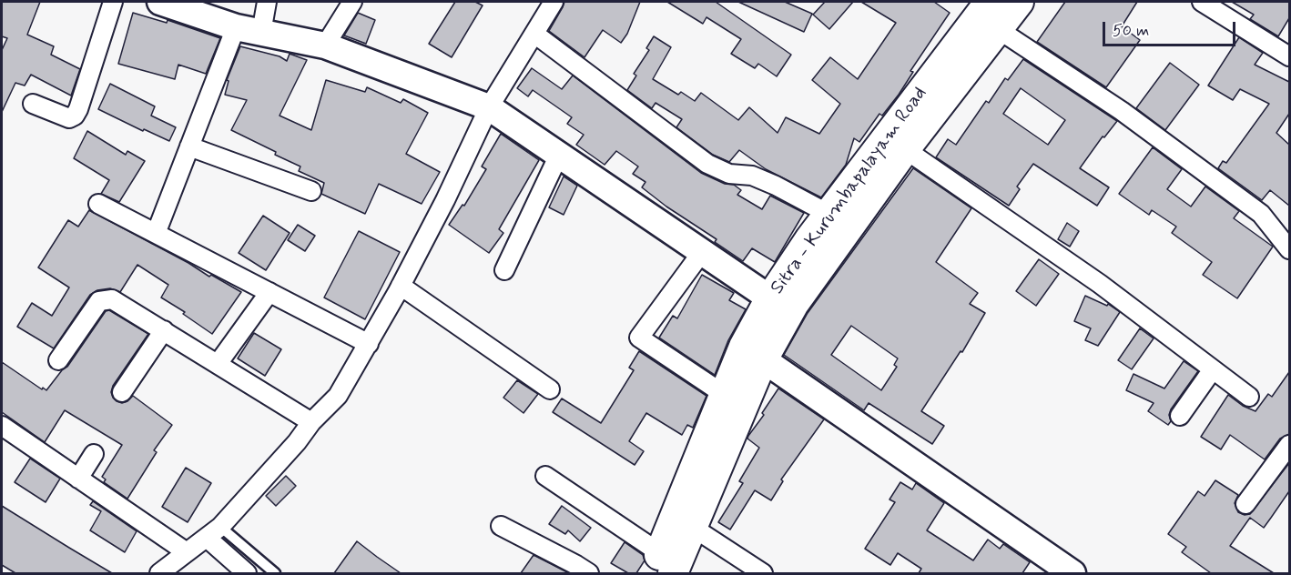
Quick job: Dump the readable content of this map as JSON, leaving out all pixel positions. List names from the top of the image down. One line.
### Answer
{"streets":{"main road":["Sitra - Kurumbapalayam Road"]},"scale_bar":"50 m"}
